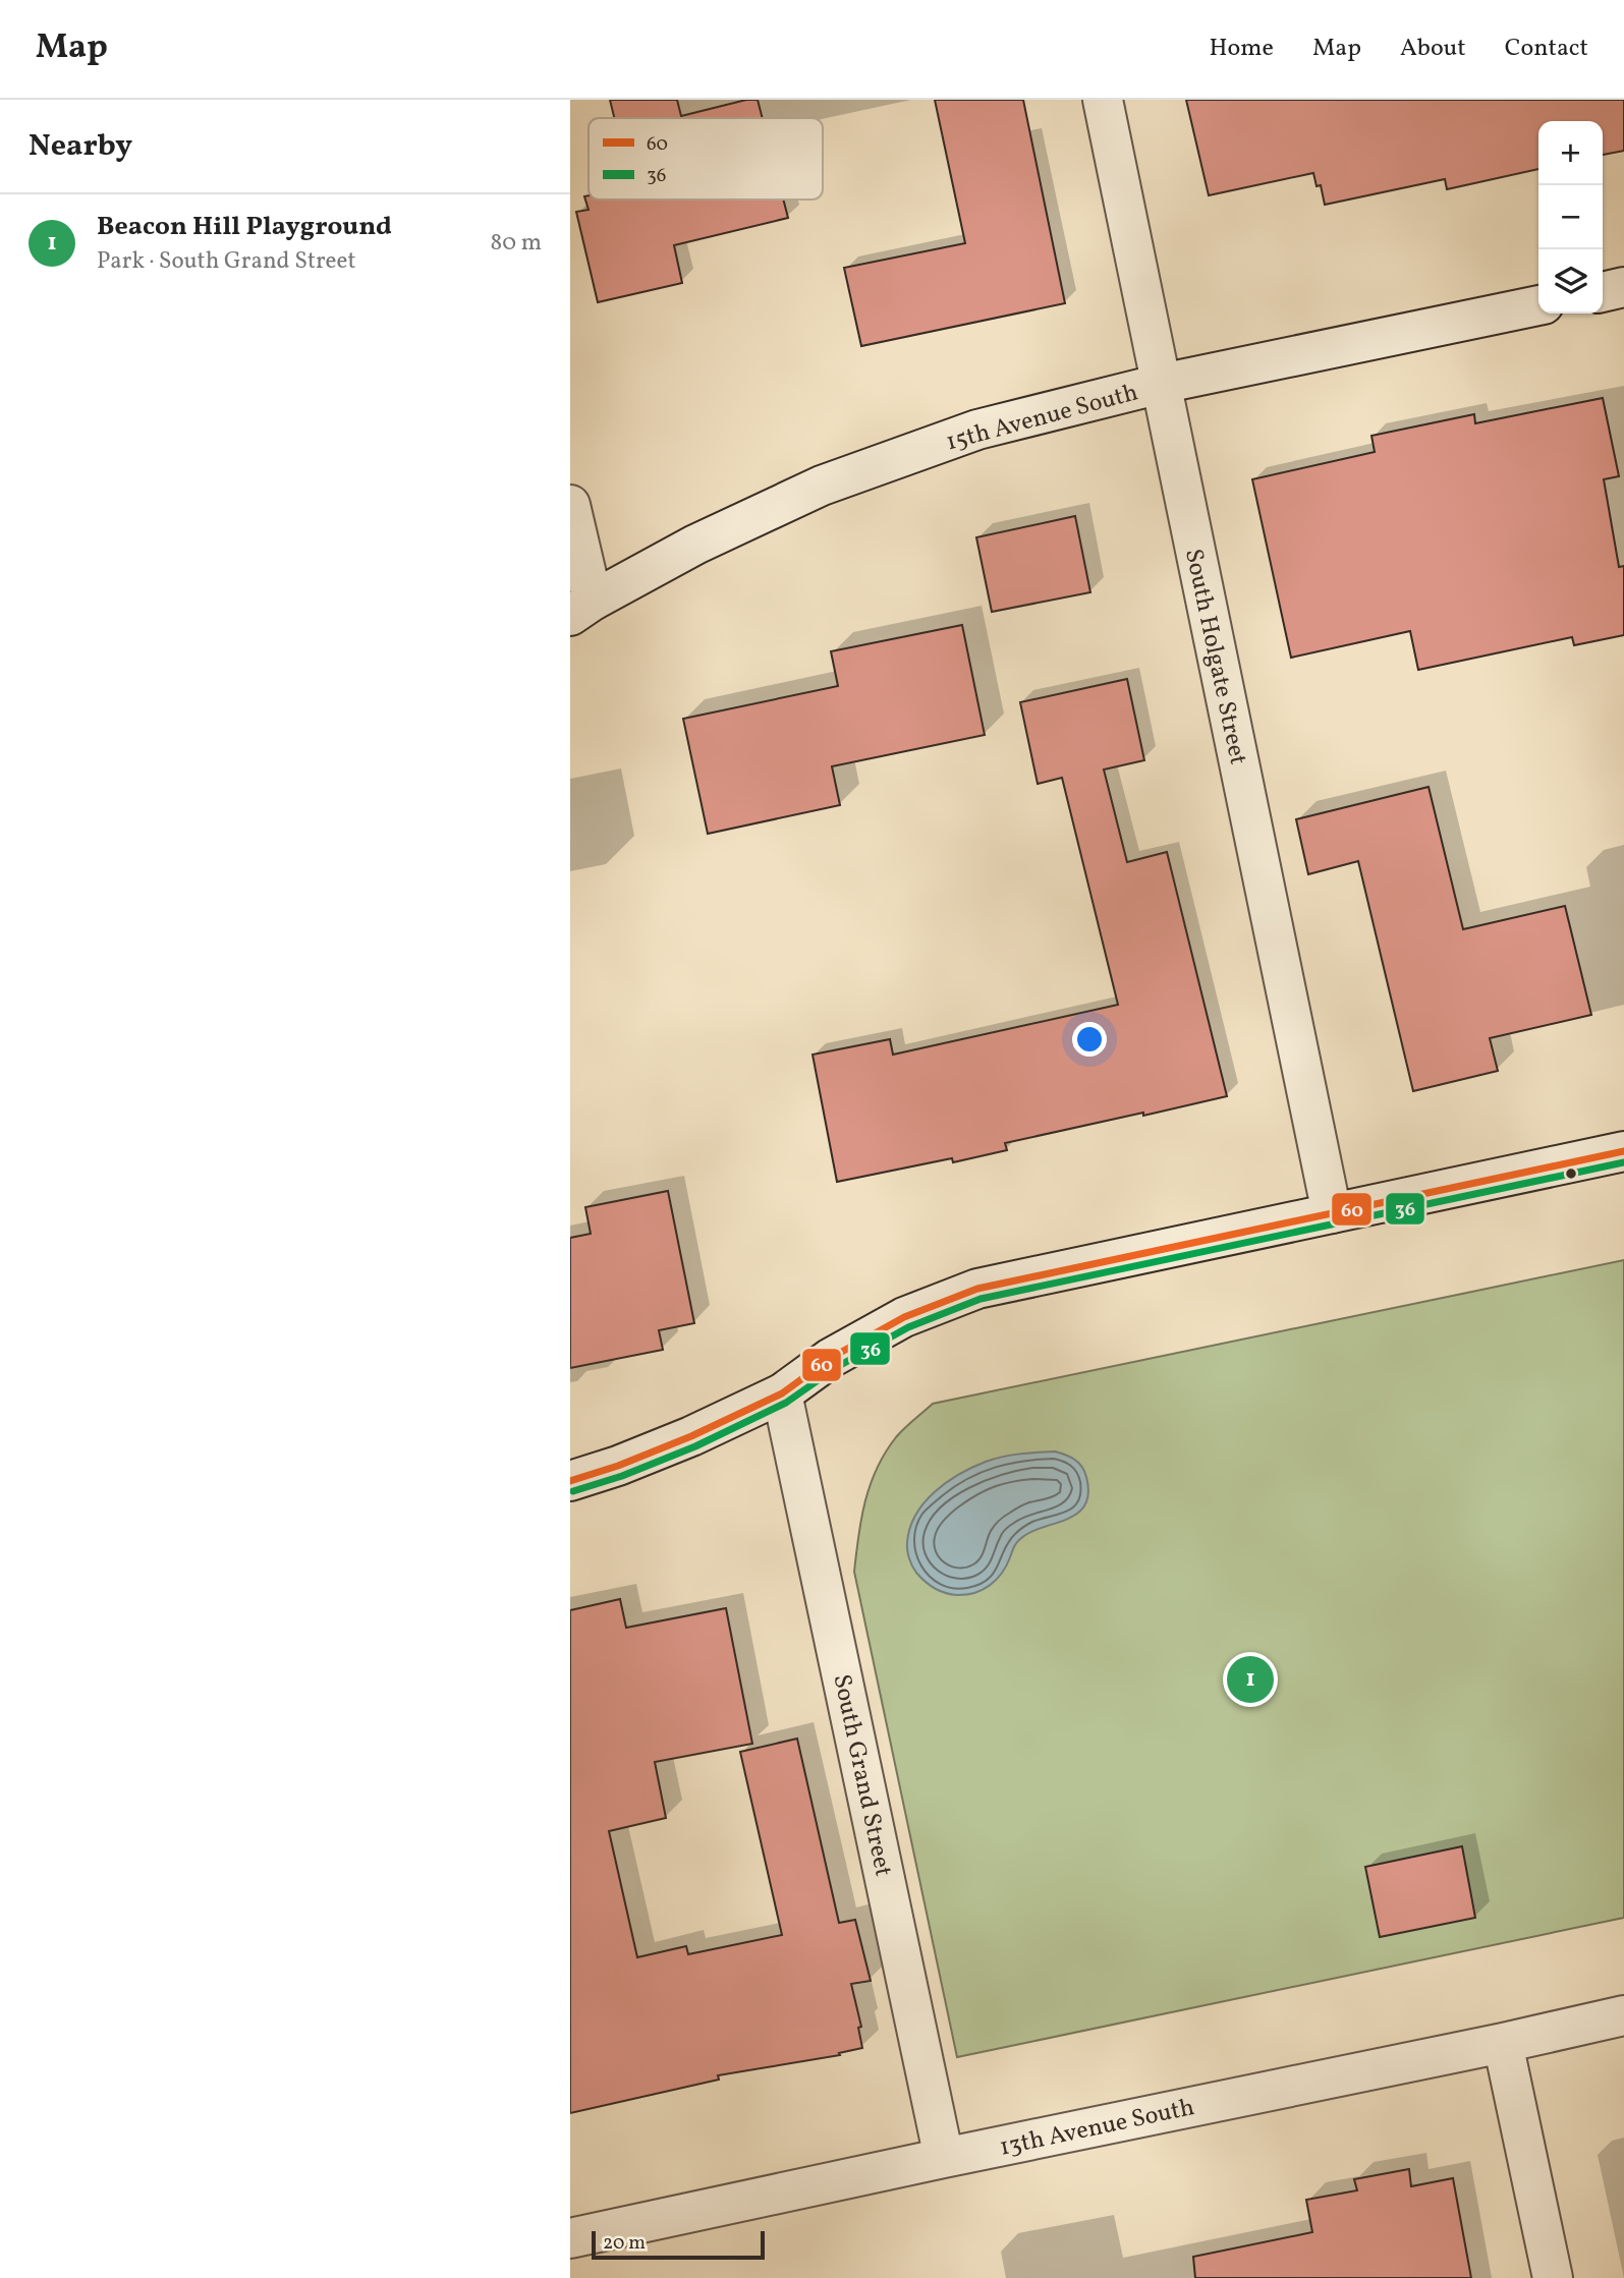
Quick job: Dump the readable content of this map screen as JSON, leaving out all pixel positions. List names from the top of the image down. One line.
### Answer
{"streets":{"street":["15th Avenue South","South Holgate Street","South Grand Street","13th Avenue South"]},"crossings":[["15th Avenue South","South Holgate Street"],["South Grand Street","13th Avenue South"]],"lines":["transit line 60","transit line 36"],"legend":["60","36"],"scale_bar":"20 m","page":{"header":"Map","nav":["Home","Map","About","Contact"],"heading":"Nearby","map_buttons":["+","−"],"list":[{"mark":"1","name":"Beacon Hill Playground","note":"Park · South Grand Street","value":"80 m"}],"pins":"1","scale":"20 m"}}
